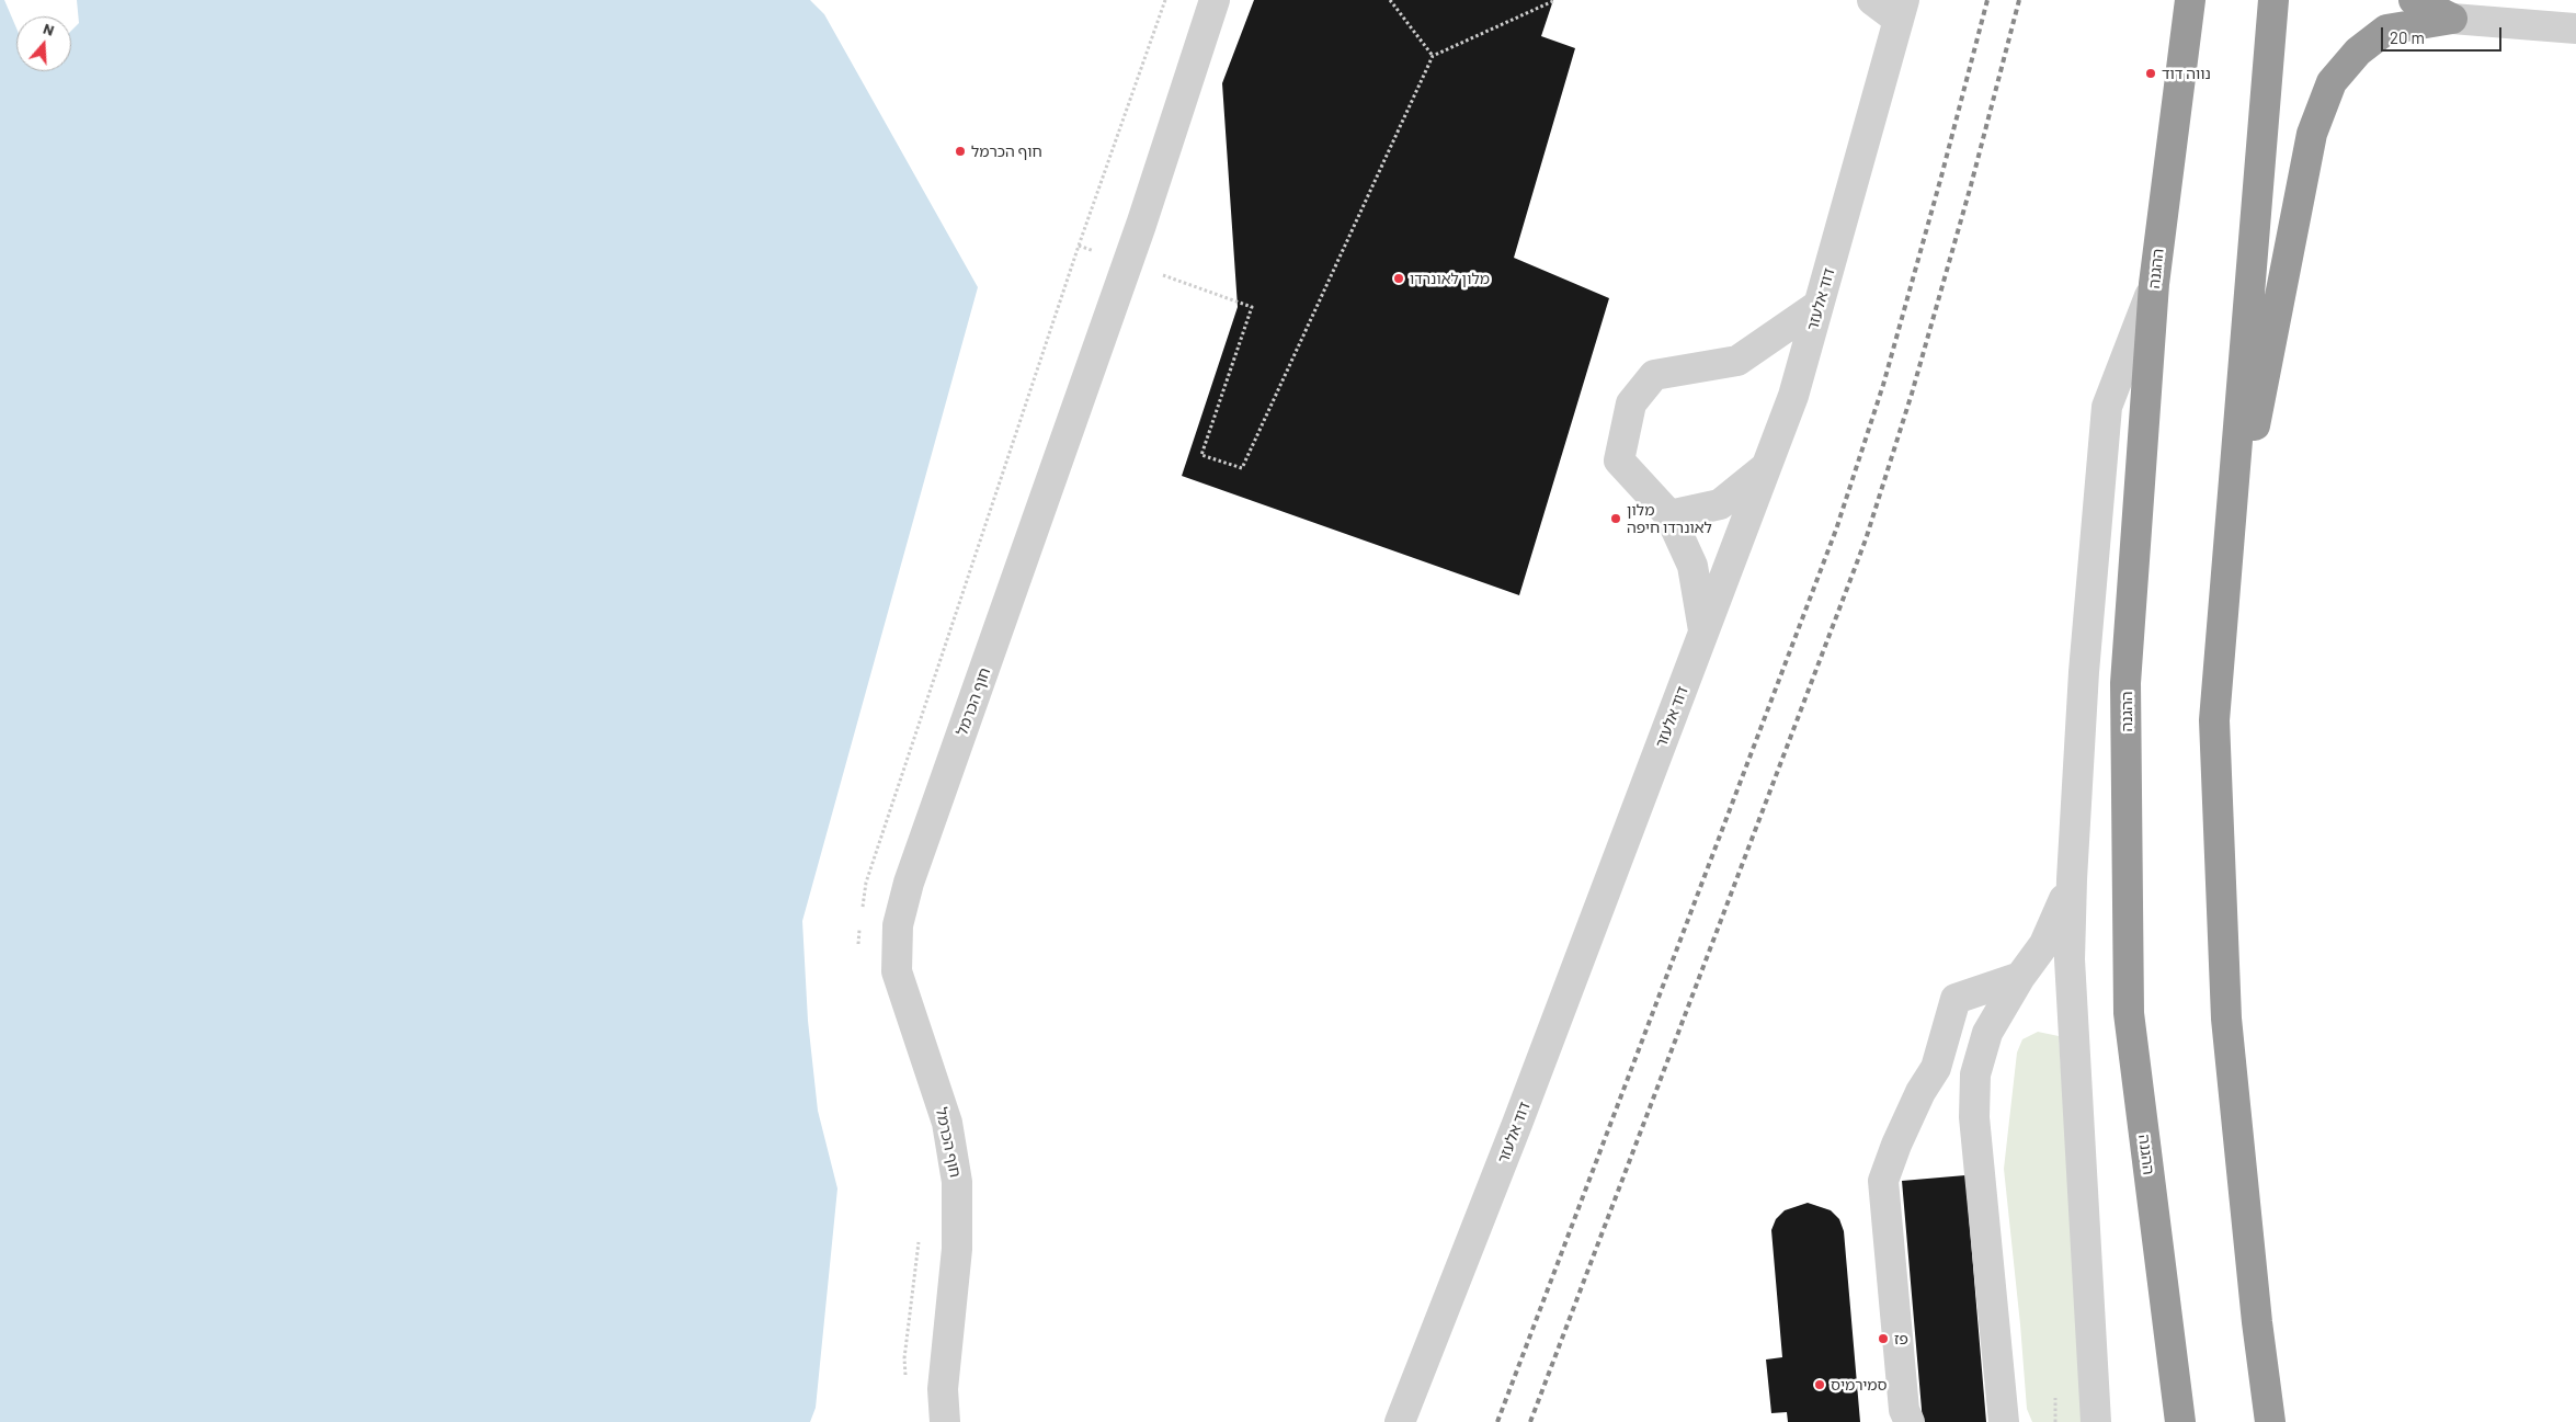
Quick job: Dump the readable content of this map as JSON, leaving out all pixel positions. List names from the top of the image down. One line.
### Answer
{"streets":{"highway":["ההגנה"],"street":["דוד אלעזר","חוף הכרמל"]},"places":["נווה דוד","חוף הכרמל","מלון לאונרדו","מלון לאונרדו חיפה","פז","סמירמיס"],"scale_bar":"20 m","north":"top"}
